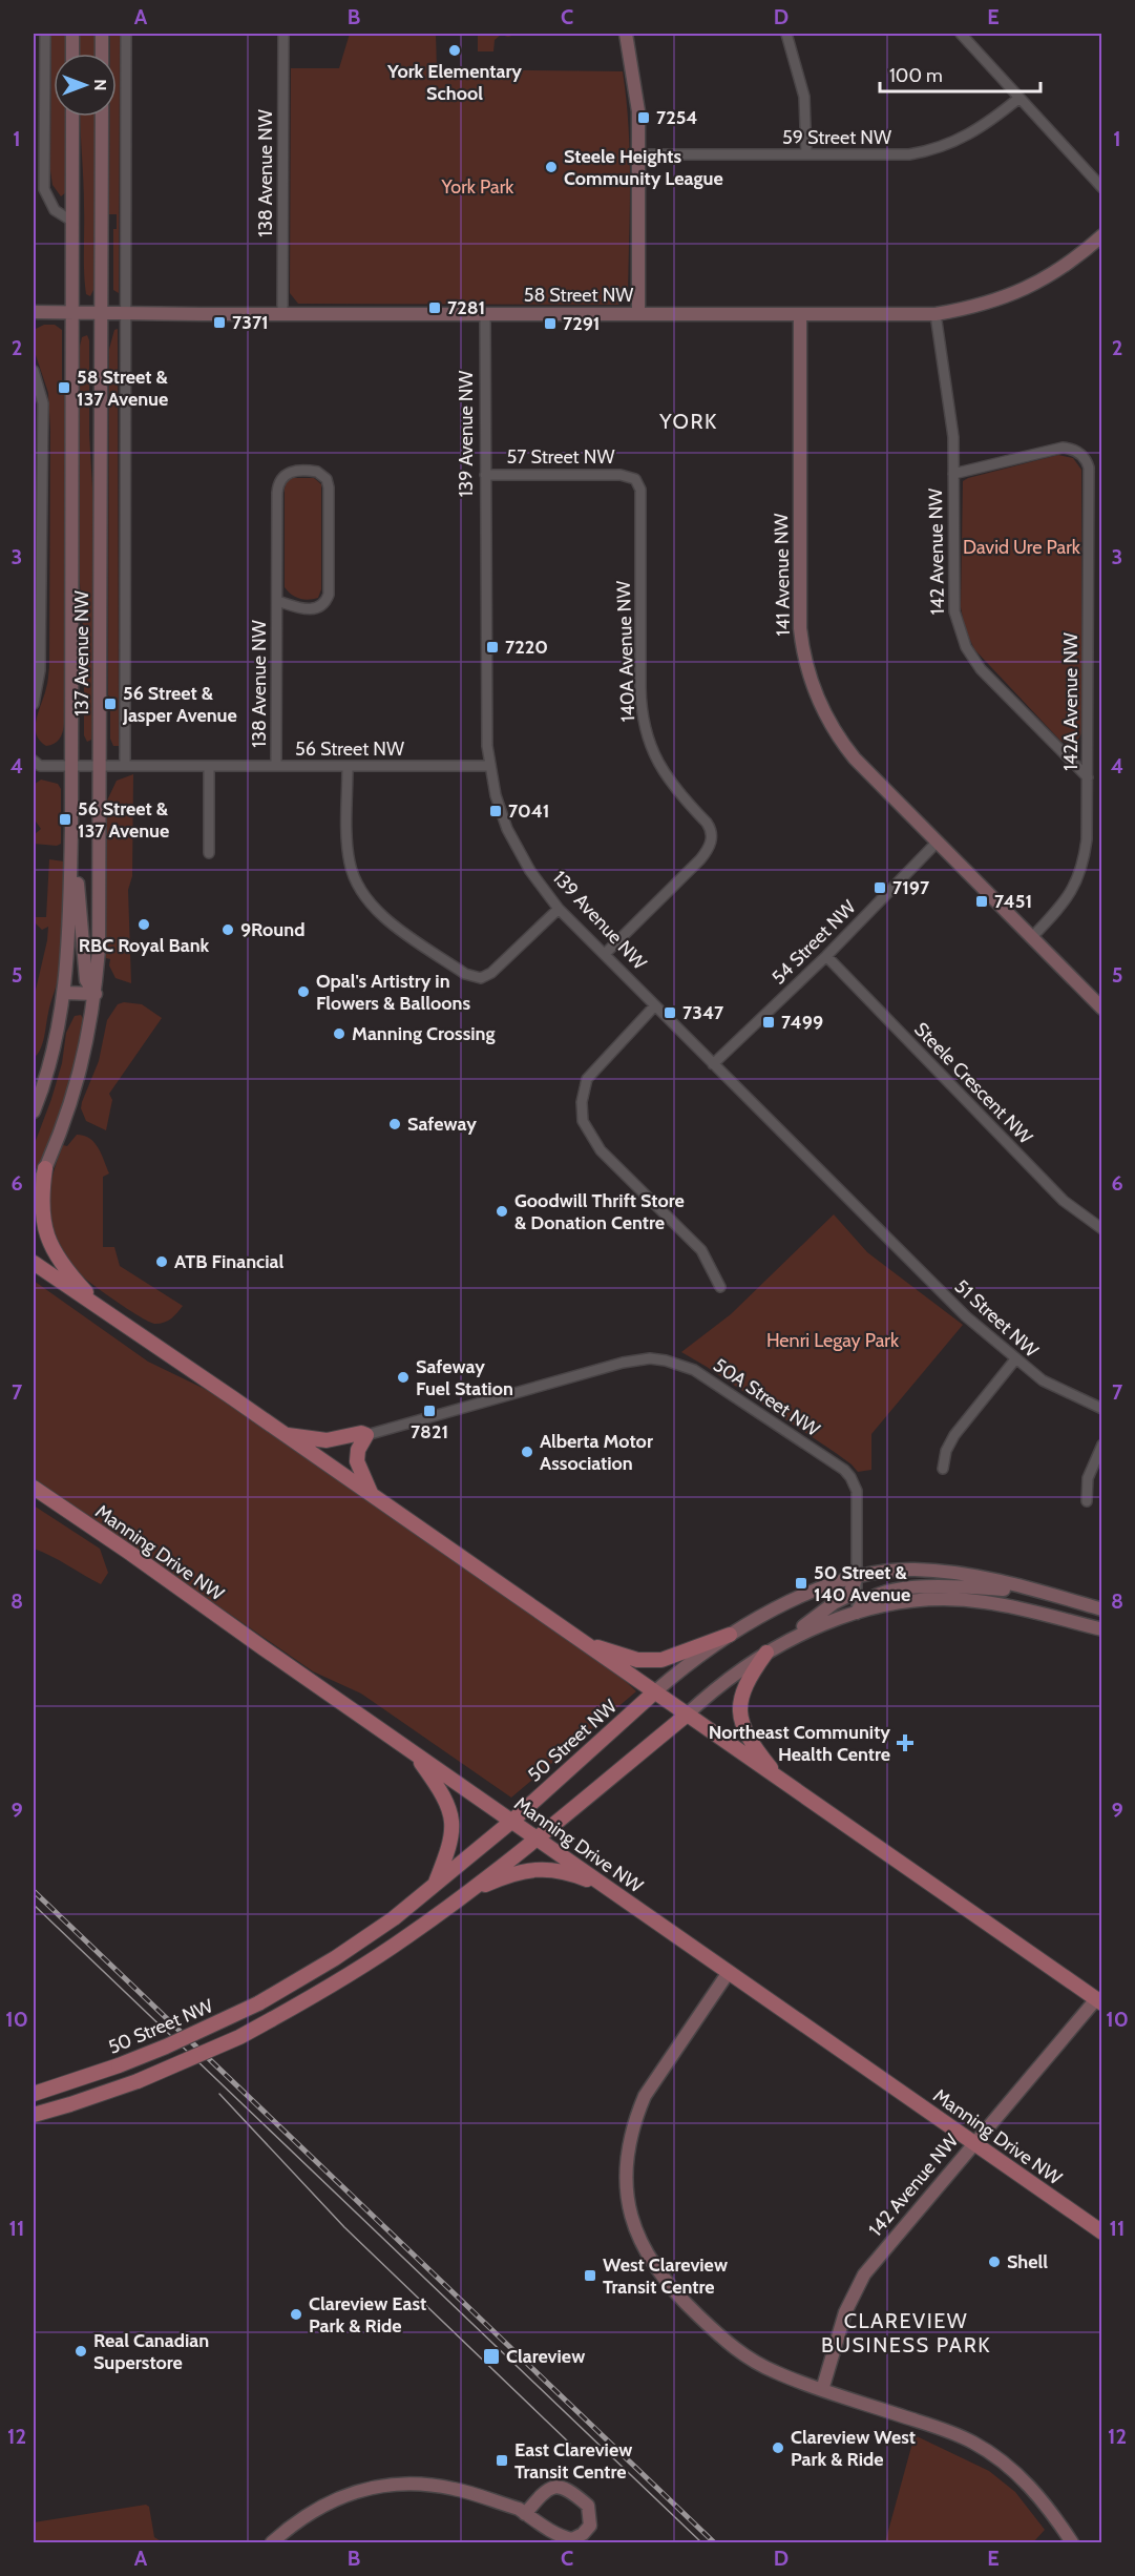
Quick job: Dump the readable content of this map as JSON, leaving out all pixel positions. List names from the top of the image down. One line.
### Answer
{"streets":{"main road":["Manning Drive NW","50 Street NW"],"street":["59 Street NW","138 Avenue NW","58 Street NW","139 Avenue NW","57 Street NW","142 Avenue NW","141 Avenue NW","140A Avenue NW","137 Avenue NW","142A Avenue NW","56 Street NW","54 Street NW","Steele Crescent NW","51 Street NW","50A Street NW"]},"crossings":[["138 Avenue NW","58 Street NW"],["138 Avenue NW","56 Street NW"],["58 Street NW","139 Avenue NW"],["58 Street NW","142 Avenue NW"],["58 Street NW","141 Avenue NW"],["58 Street NW","137 Avenue NW"],["139 Avenue NW","57 Street NW"],["139 Avenue NW","140A Avenue NW"],["139 Avenue NW","56 Street NW"],["139 Avenue NW","54 Street NW"],["139 Avenue NW","51 Street NW"],["57 Street NW","140A Avenue NW"],["142 Avenue NW","142A Avenue NW"],["142 Avenue NW","Manning Drive NW"],["141 Avenue NW","142A Avenue NW"],["141 Avenue NW","54 Street NW"],["137 Avenue NW","56 Street NW"],["54 Street NW","Steele Crescent NW"],["50A Street NW","50 Street NW"],["Manning Drive NW","50 Street NW"]],"districts":["YORK","CLAREVIEW BUSINESS PARK"],"parks":["York Park","David Ure Park","Henri Legay Park"],"places":{"other":["York Elementary School","Steele Heights Community League","RBC Royal Bank","9Round","Opal's Artistry in Flowers & Balloons","Manning Crossing","Safeway","Goodwill Thrift Store & Donation Centre","ATB Financial","Safeway Fuel Station","Alberta Motor Association","Shell","Clareview East Park & Ride","Real Canadian Superstore","Clareview West Park & Ride"],"transit":["7254","7281","7371","7291","58 Street & 137 Avenue","7220","56 Street & Jasper Avenue","7041","56 Street & 137 Avenue","7197","7451","7347","7499","7821","50 Street & 140 Avenue","West Clareview Transit Centre","Clareview","East Clareview Transit Centre"],"health":["Northeast Community Health Centre"]},"scale_bar":"100 m","north":"right","grid":{"columns":["A","B","C","D","E"],"rows":["1","2","3","4","5","6","7","8","9","10","11","12"]}}
